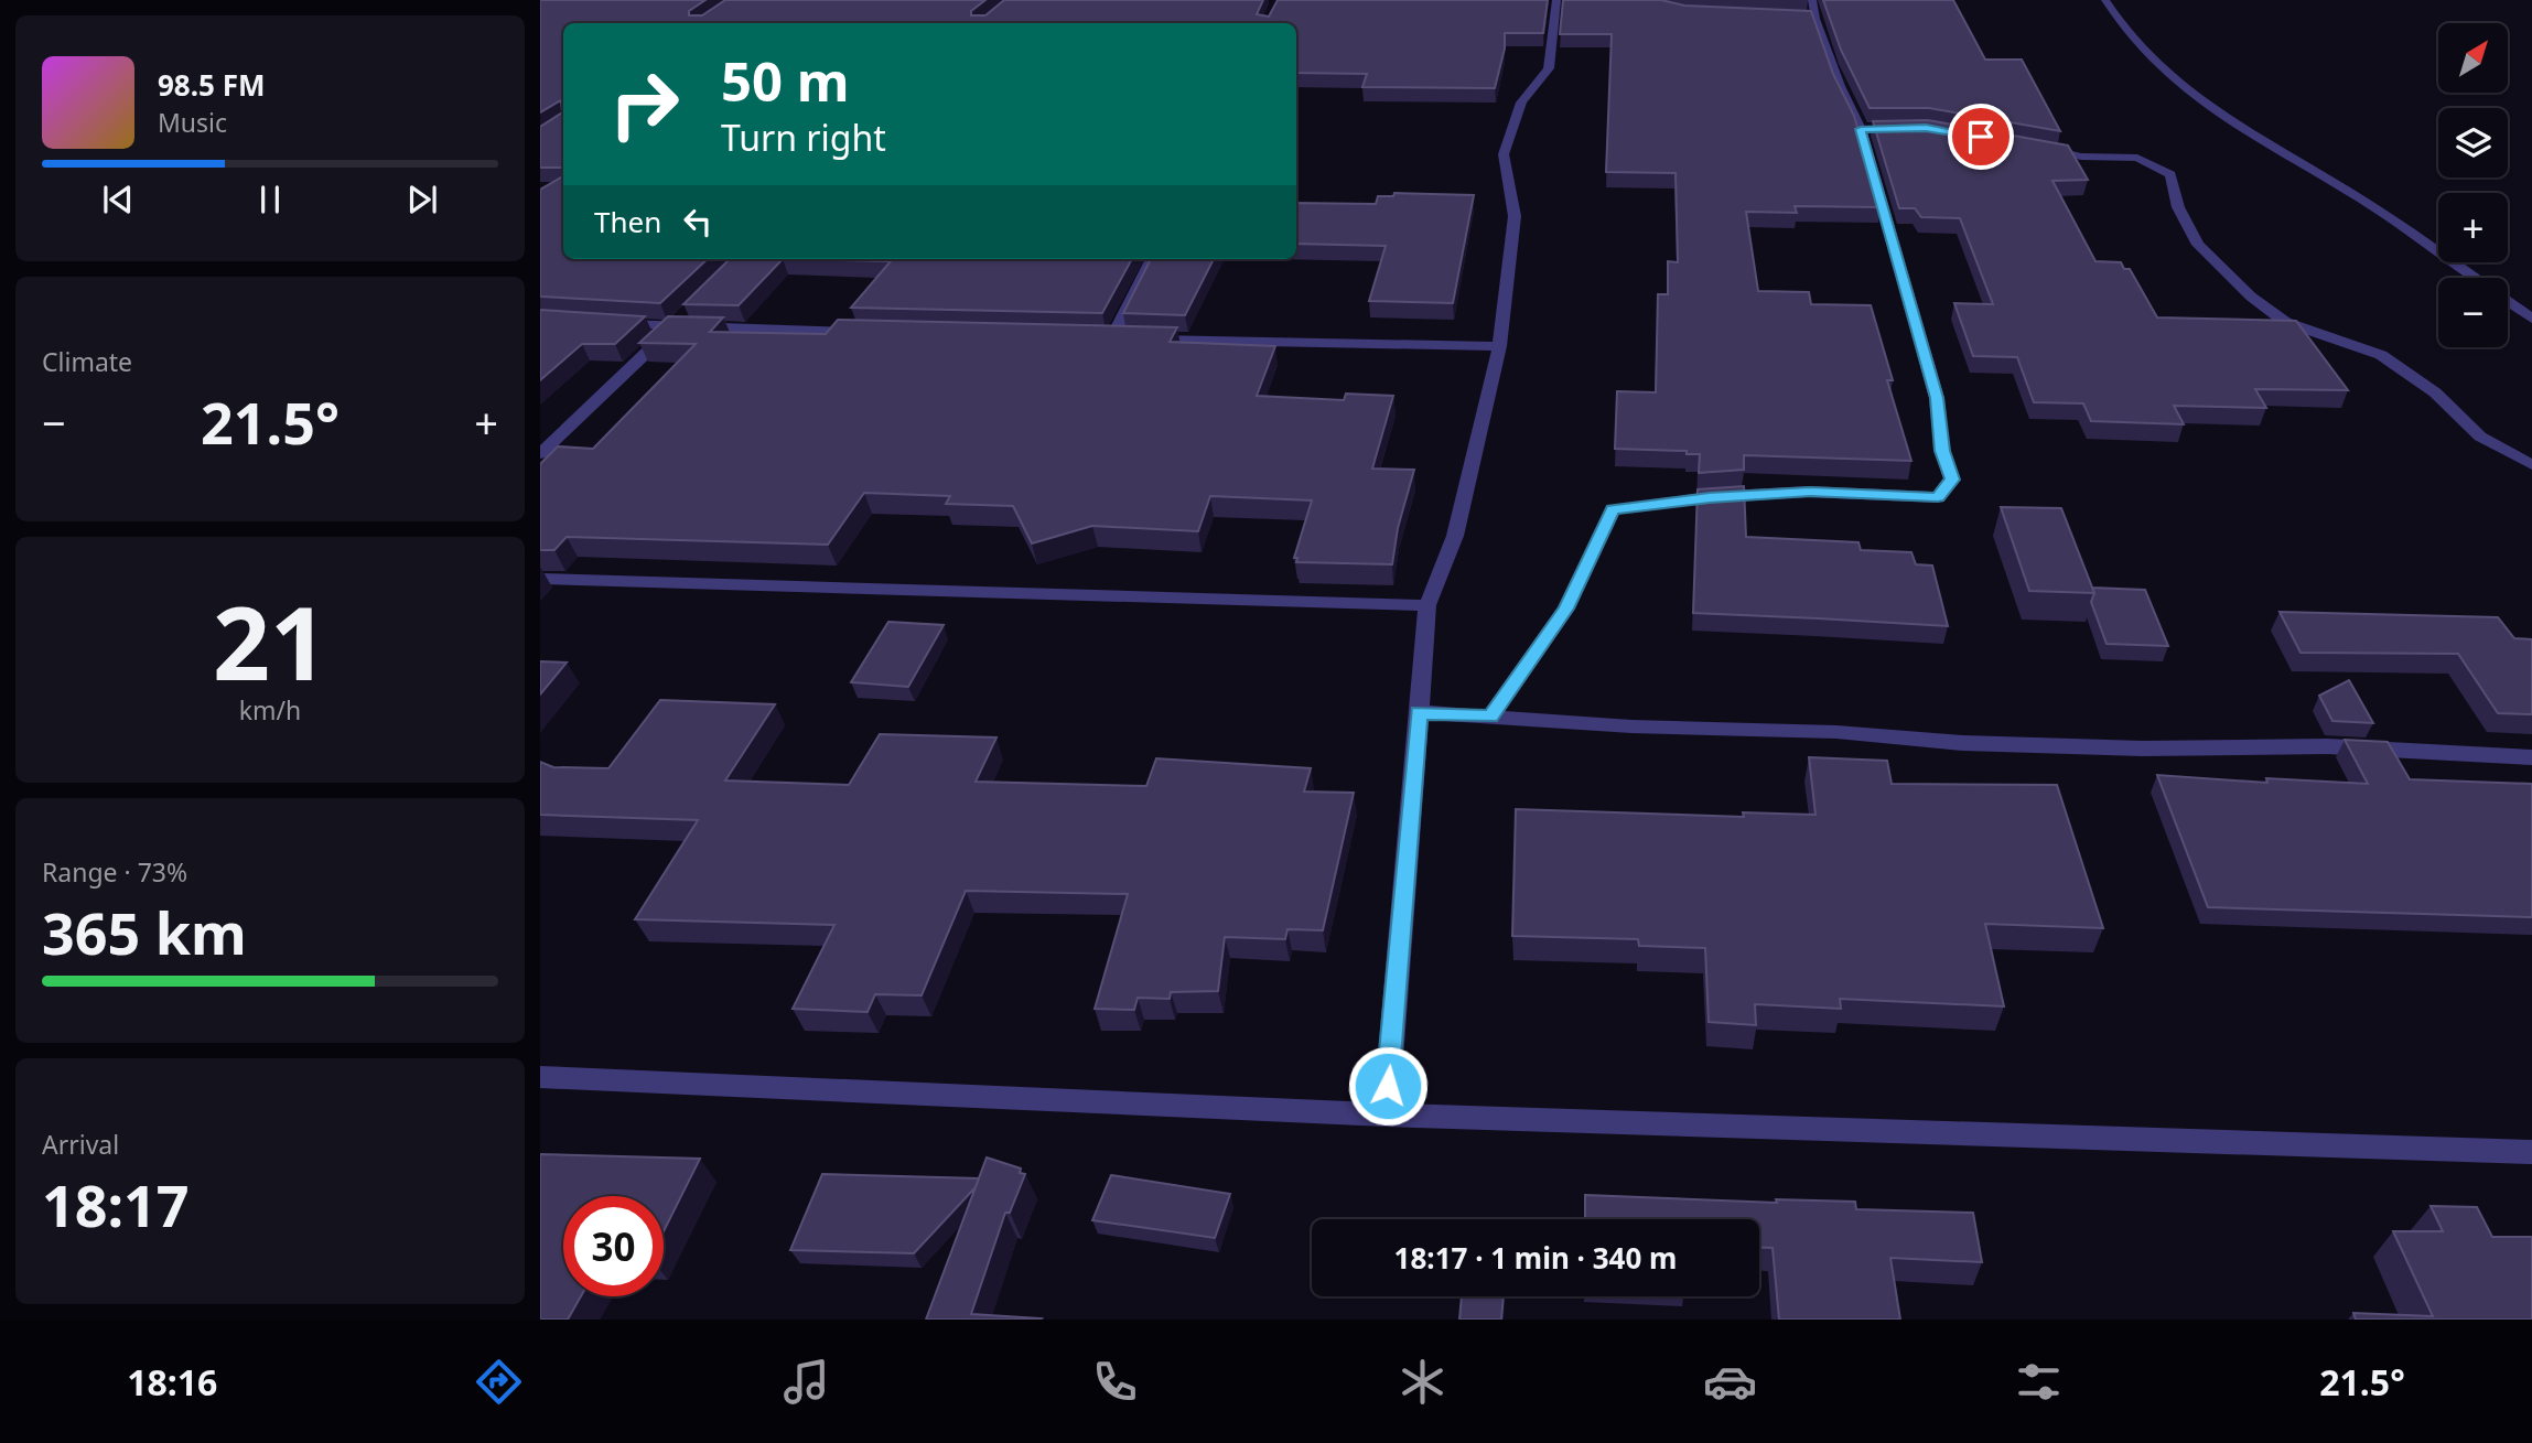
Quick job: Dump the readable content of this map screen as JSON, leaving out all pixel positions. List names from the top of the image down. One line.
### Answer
{"north":"top right","page":{"map_buttons":["+","−"],"turn":["50 m","Turn right"],"song":["98.5 FM","Music"],"then":"Then","tile":["Climate",["21","km/h"],["Range · 73%","365 km"],["Arrival","18:17"]],"heat":["−","21.5°","+"],"limit":"30","trip":"18:17 · 1 min · 340 m","tabs":["18:16","21.5°"]}}
